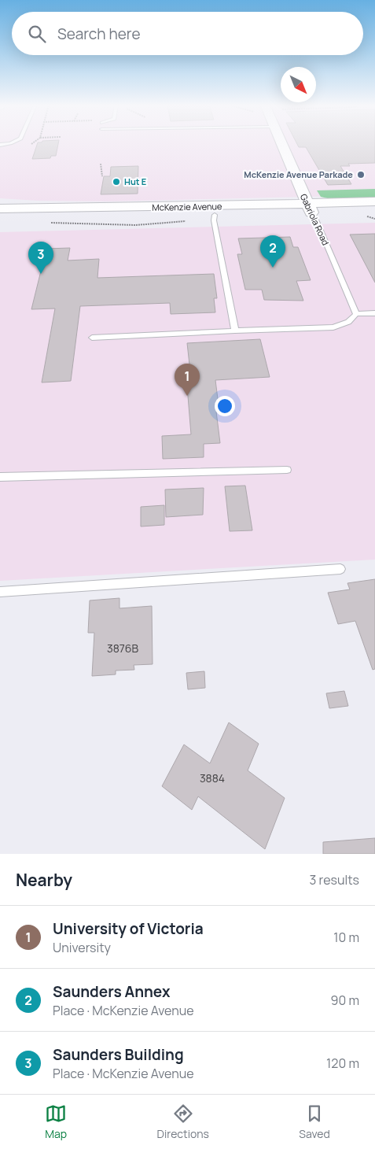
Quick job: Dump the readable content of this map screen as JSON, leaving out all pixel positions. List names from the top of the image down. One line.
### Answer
{"streets":{"main road":["McKenzie Avenue","Gabriola Road"]},"crossings":[["McKenzie Avenue","Gabriola Road"]],"places":["McKenzie Avenue Parkade","Hut E"],"house_numbers":["3876B","3884"],"north":"bottom right","page":{"search":"Search here","pins":["2","3","1"],"heading":["Nearby","3 results"],"list":[{"mark":"1","name":"University of Victoria","note":"University","value":"10 m"},{"mark":"2","name":"Saunders Annex","note":"Place · McKenzie Avenue","value":"90 m"},{"mark":"3","name":"Saunders Building","note":"Place · McKenzie Avenue","value":"120 m"}],"nav":["Map","Directions","Saved"]}}
